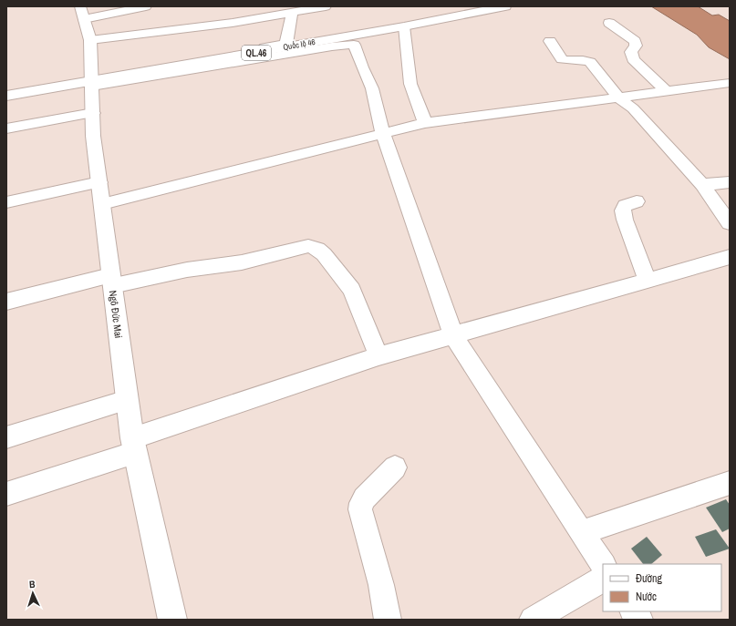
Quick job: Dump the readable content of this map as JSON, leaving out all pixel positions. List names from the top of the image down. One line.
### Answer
{"streets":{"main road":["Quốc lộ 46","QL.46","Ngô Đức Mai"]},"crossings":[["Quốc lộ 46","Ngô Đức Mai"]],"legend":["Đường","Nước"],"north":"top"}
